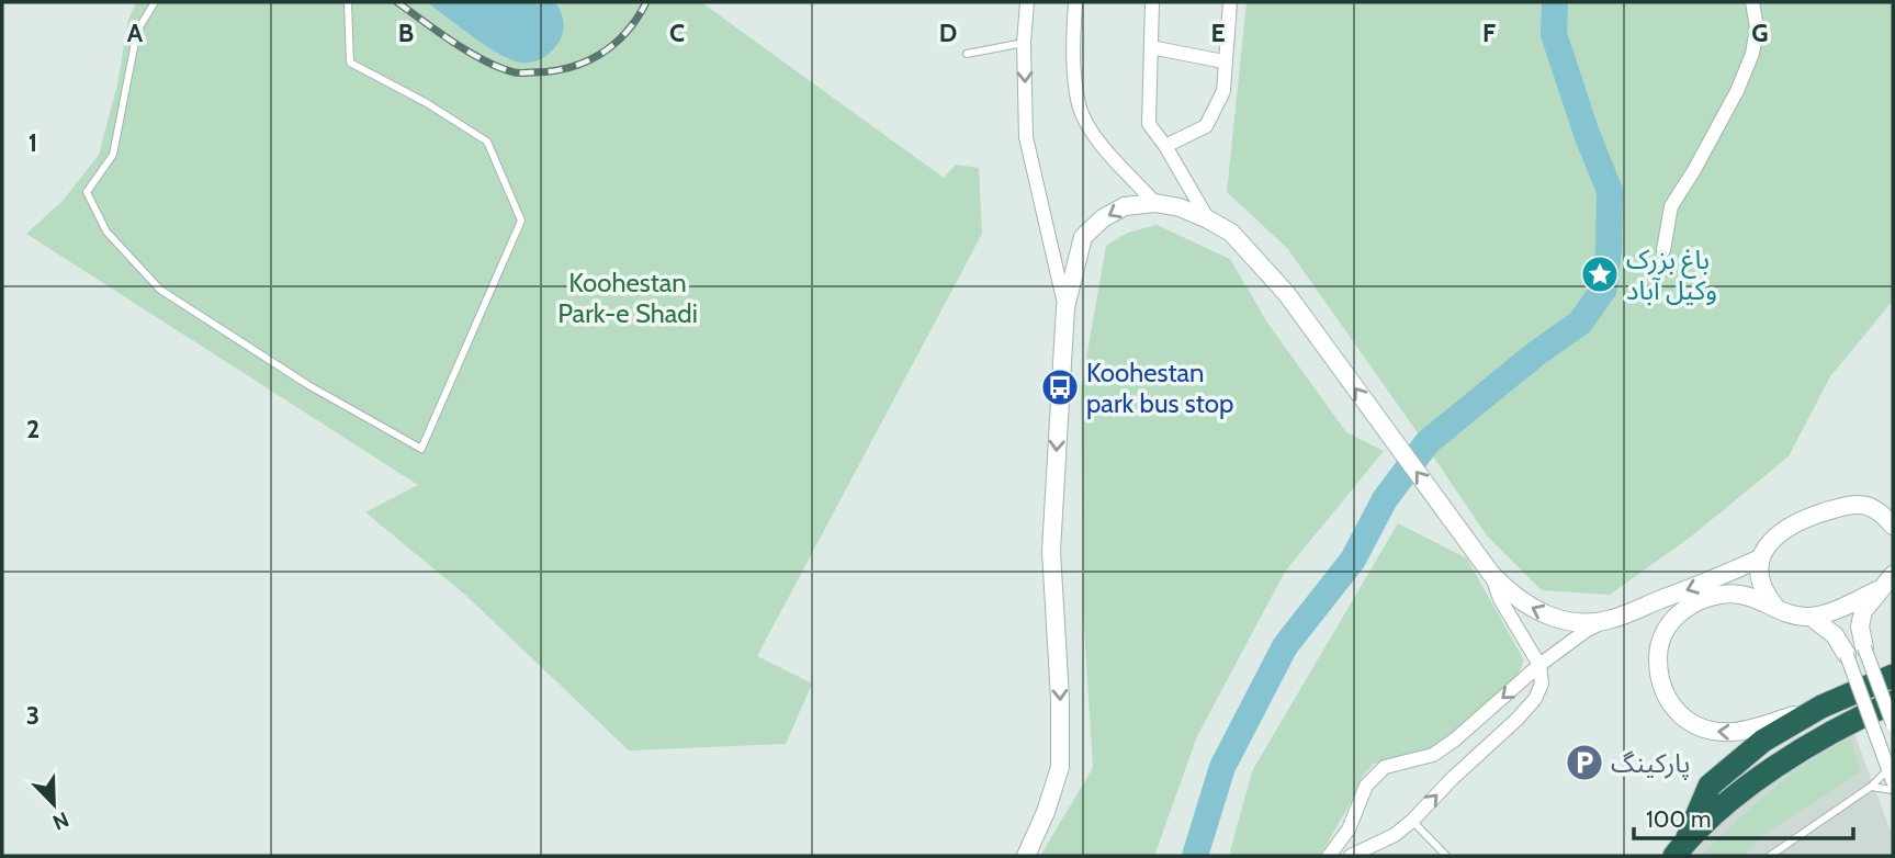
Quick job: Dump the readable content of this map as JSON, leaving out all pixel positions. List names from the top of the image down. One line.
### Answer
{"parks":["Koohestan Park-e Shadi"],"places":{"place":["باغ بزرک وکیل آباد"],"bus stop":["Koohestan park bus stop"],"parking":["پارکینگ"]},"scale_bar":"100 m","north":"bottom right","grid":{"columns":["A","B","C","D","E","F","G"],"rows":["1","2","3"]}}
